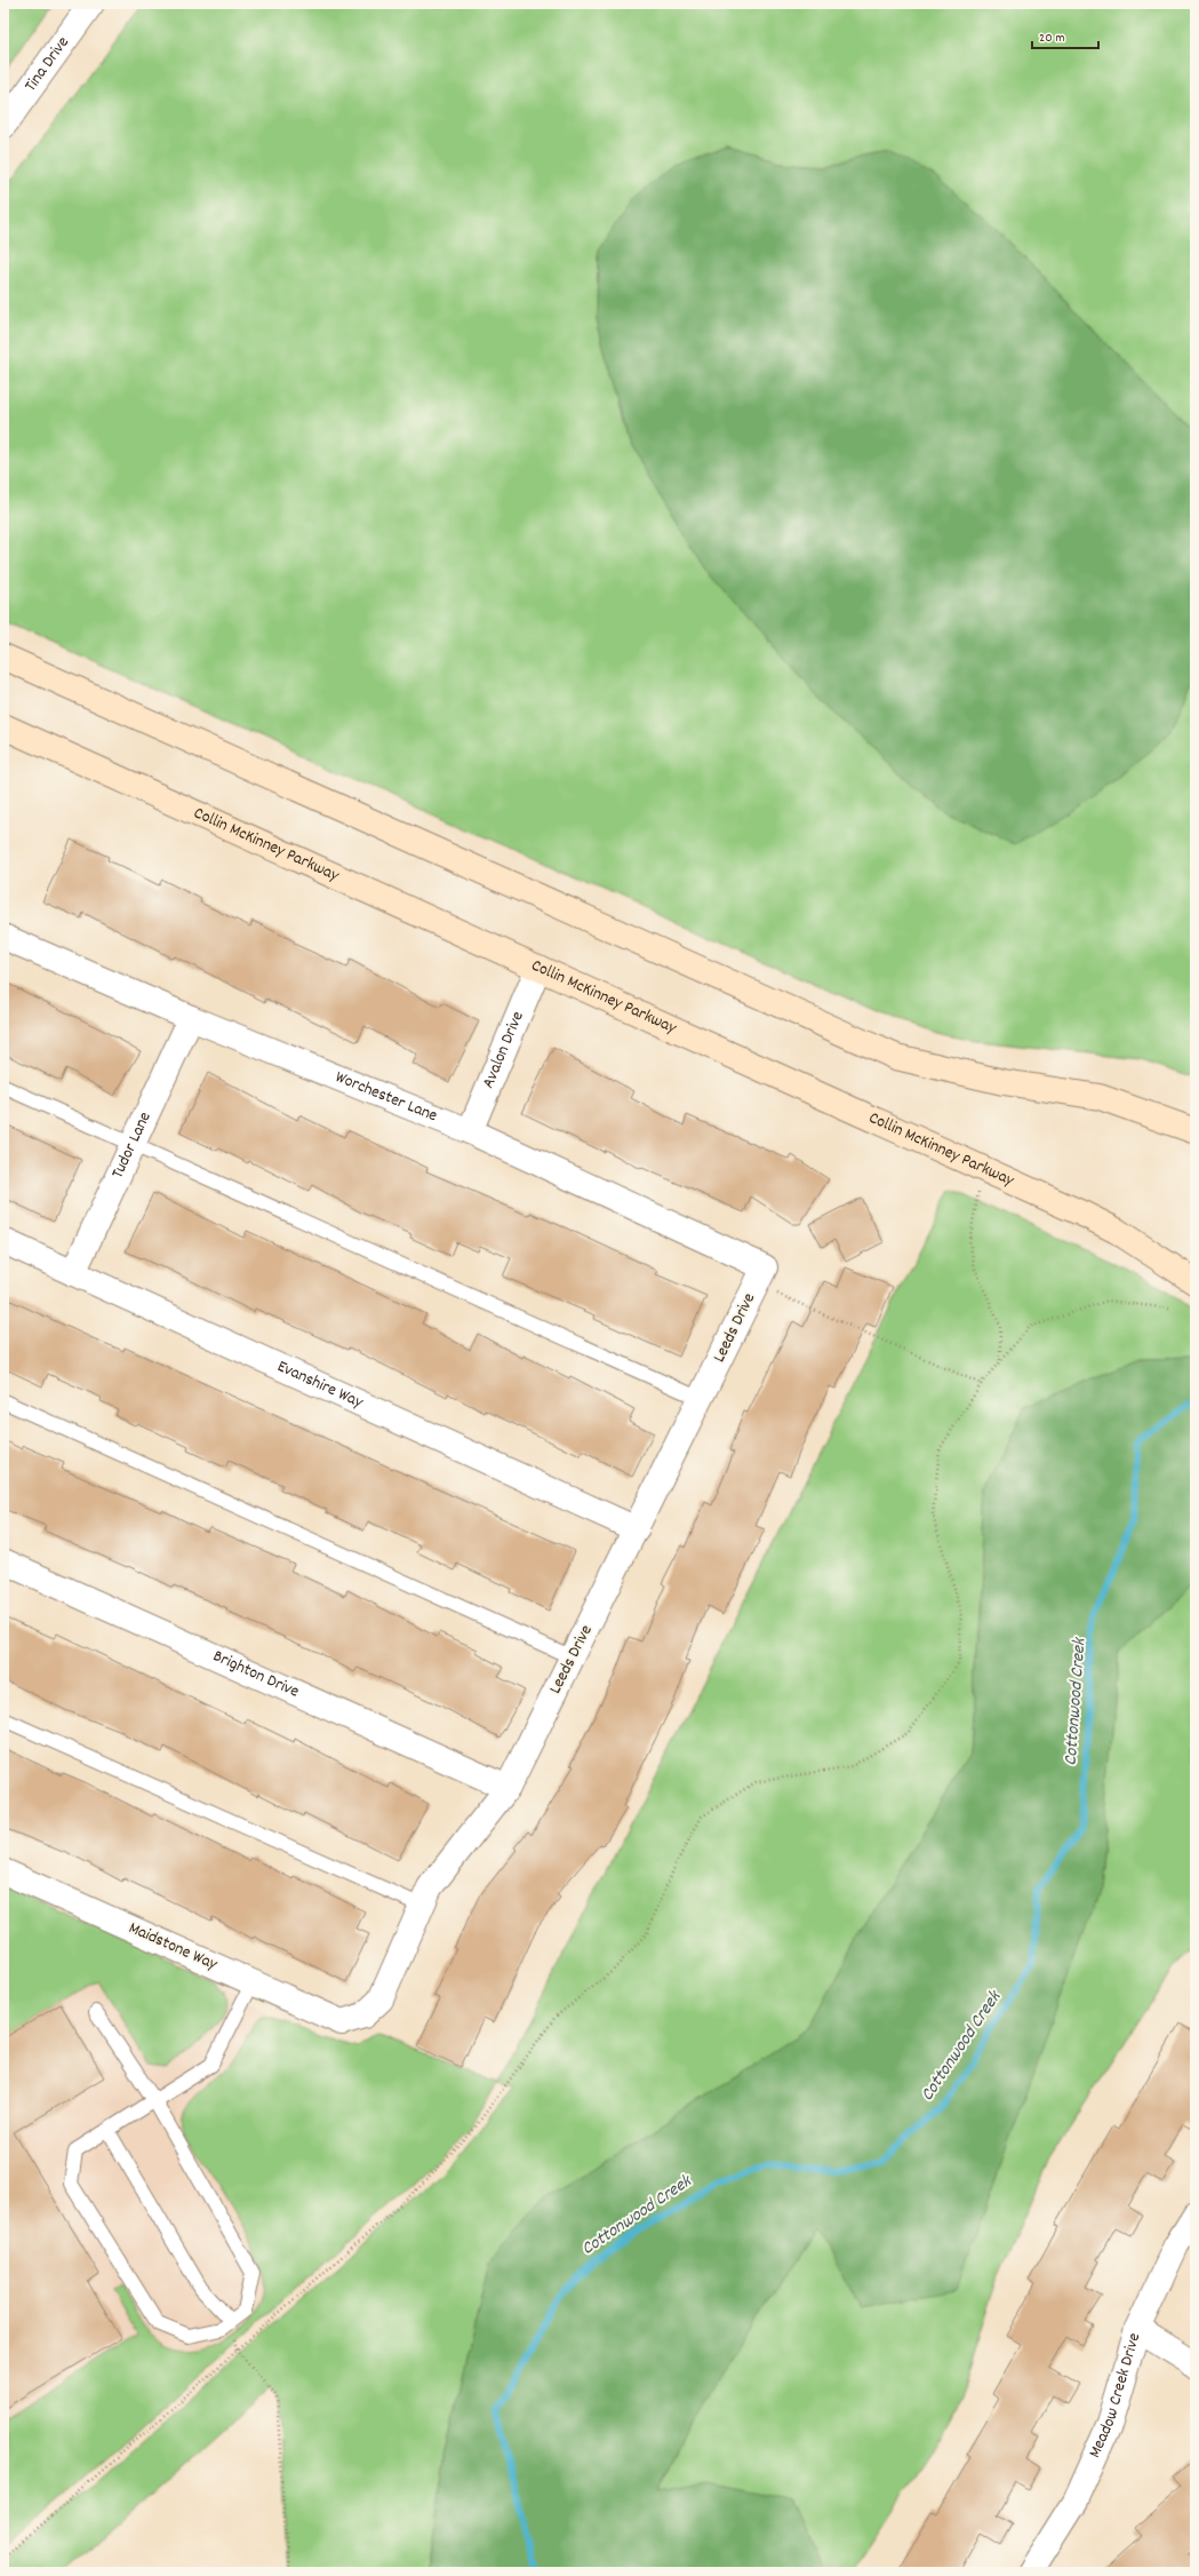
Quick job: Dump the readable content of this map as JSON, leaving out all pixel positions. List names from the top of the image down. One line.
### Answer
{"streets":{"street":["Tina Drive","Collin McKinney Parkway","Avalon Drive","Worchester Lane","Tudor Lane","Leeds Drive","Evanshire Way","Brighton Drive","Maidstone Way","Meadow Creek Drive"]},"crossings":[["Collin McKinney Parkway","Avalon Drive"],["Avalon Drive","Worchester Lane"],["Worchester Lane","Tudor Lane"],["Worchester Lane","Leeds Drive"],["Tudor Lane","Evanshire Way"],["Leeds Drive","Evanshire Way"],["Leeds Drive","Brighton Drive"],["Leeds Drive","Maidstone Way"]],"water":["Cottonwood Creek"],"scale_bar":"20 m"}
